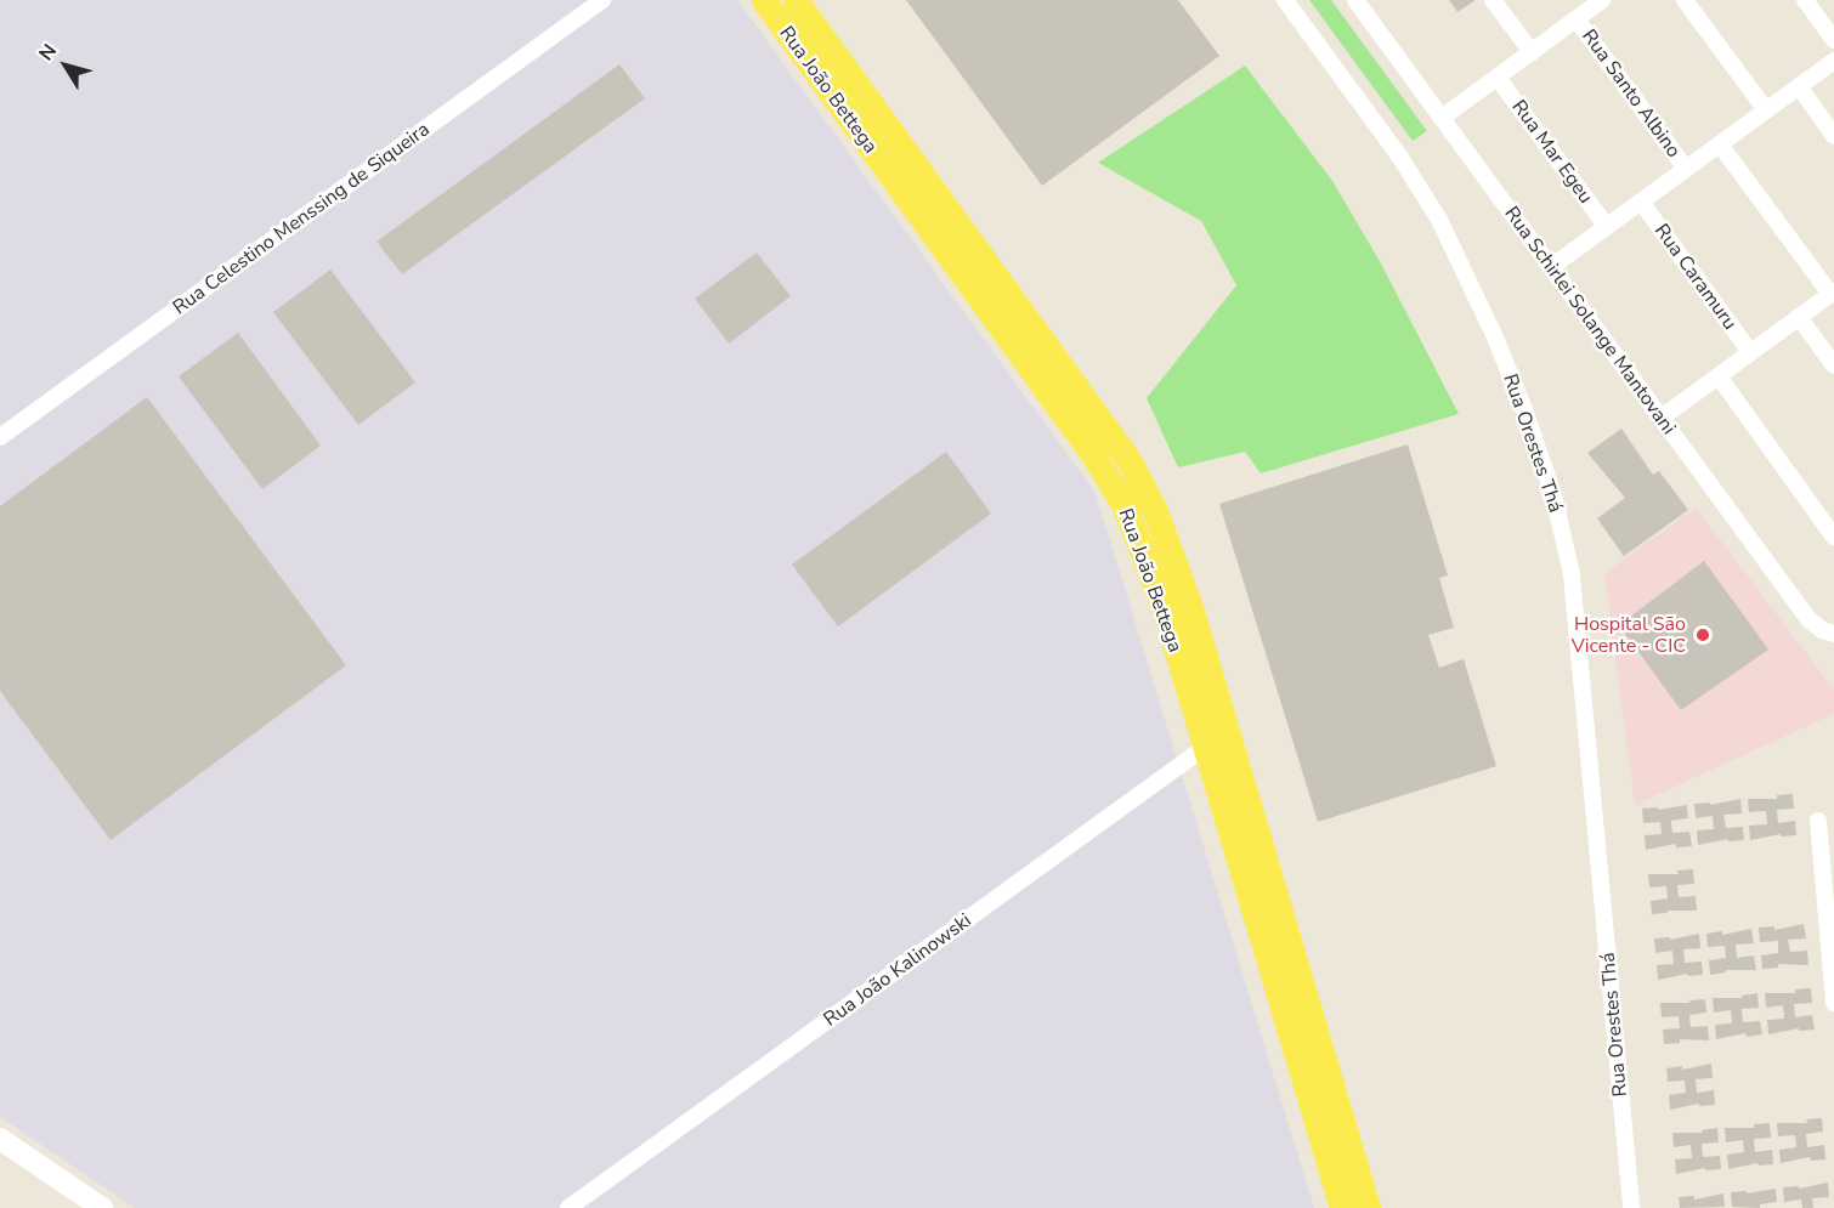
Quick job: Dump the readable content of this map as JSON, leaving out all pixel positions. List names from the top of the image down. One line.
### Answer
{"streets":{"main road":["Rua João Bettega"],"street":["Rua Santo Albino","Rua Mar Egeu","Rua Celestino Menssing de Siqueira","Rua Caramuru","Rua Schirlei Solange Mantovani","Rua Orestes Thá","Rua João Kalinowski"]},"crossings":[["Rua João Bettega","Rua João Kalinowski"]],"places":["Hospital São Vicente - CIC"],"north":"top left"}
